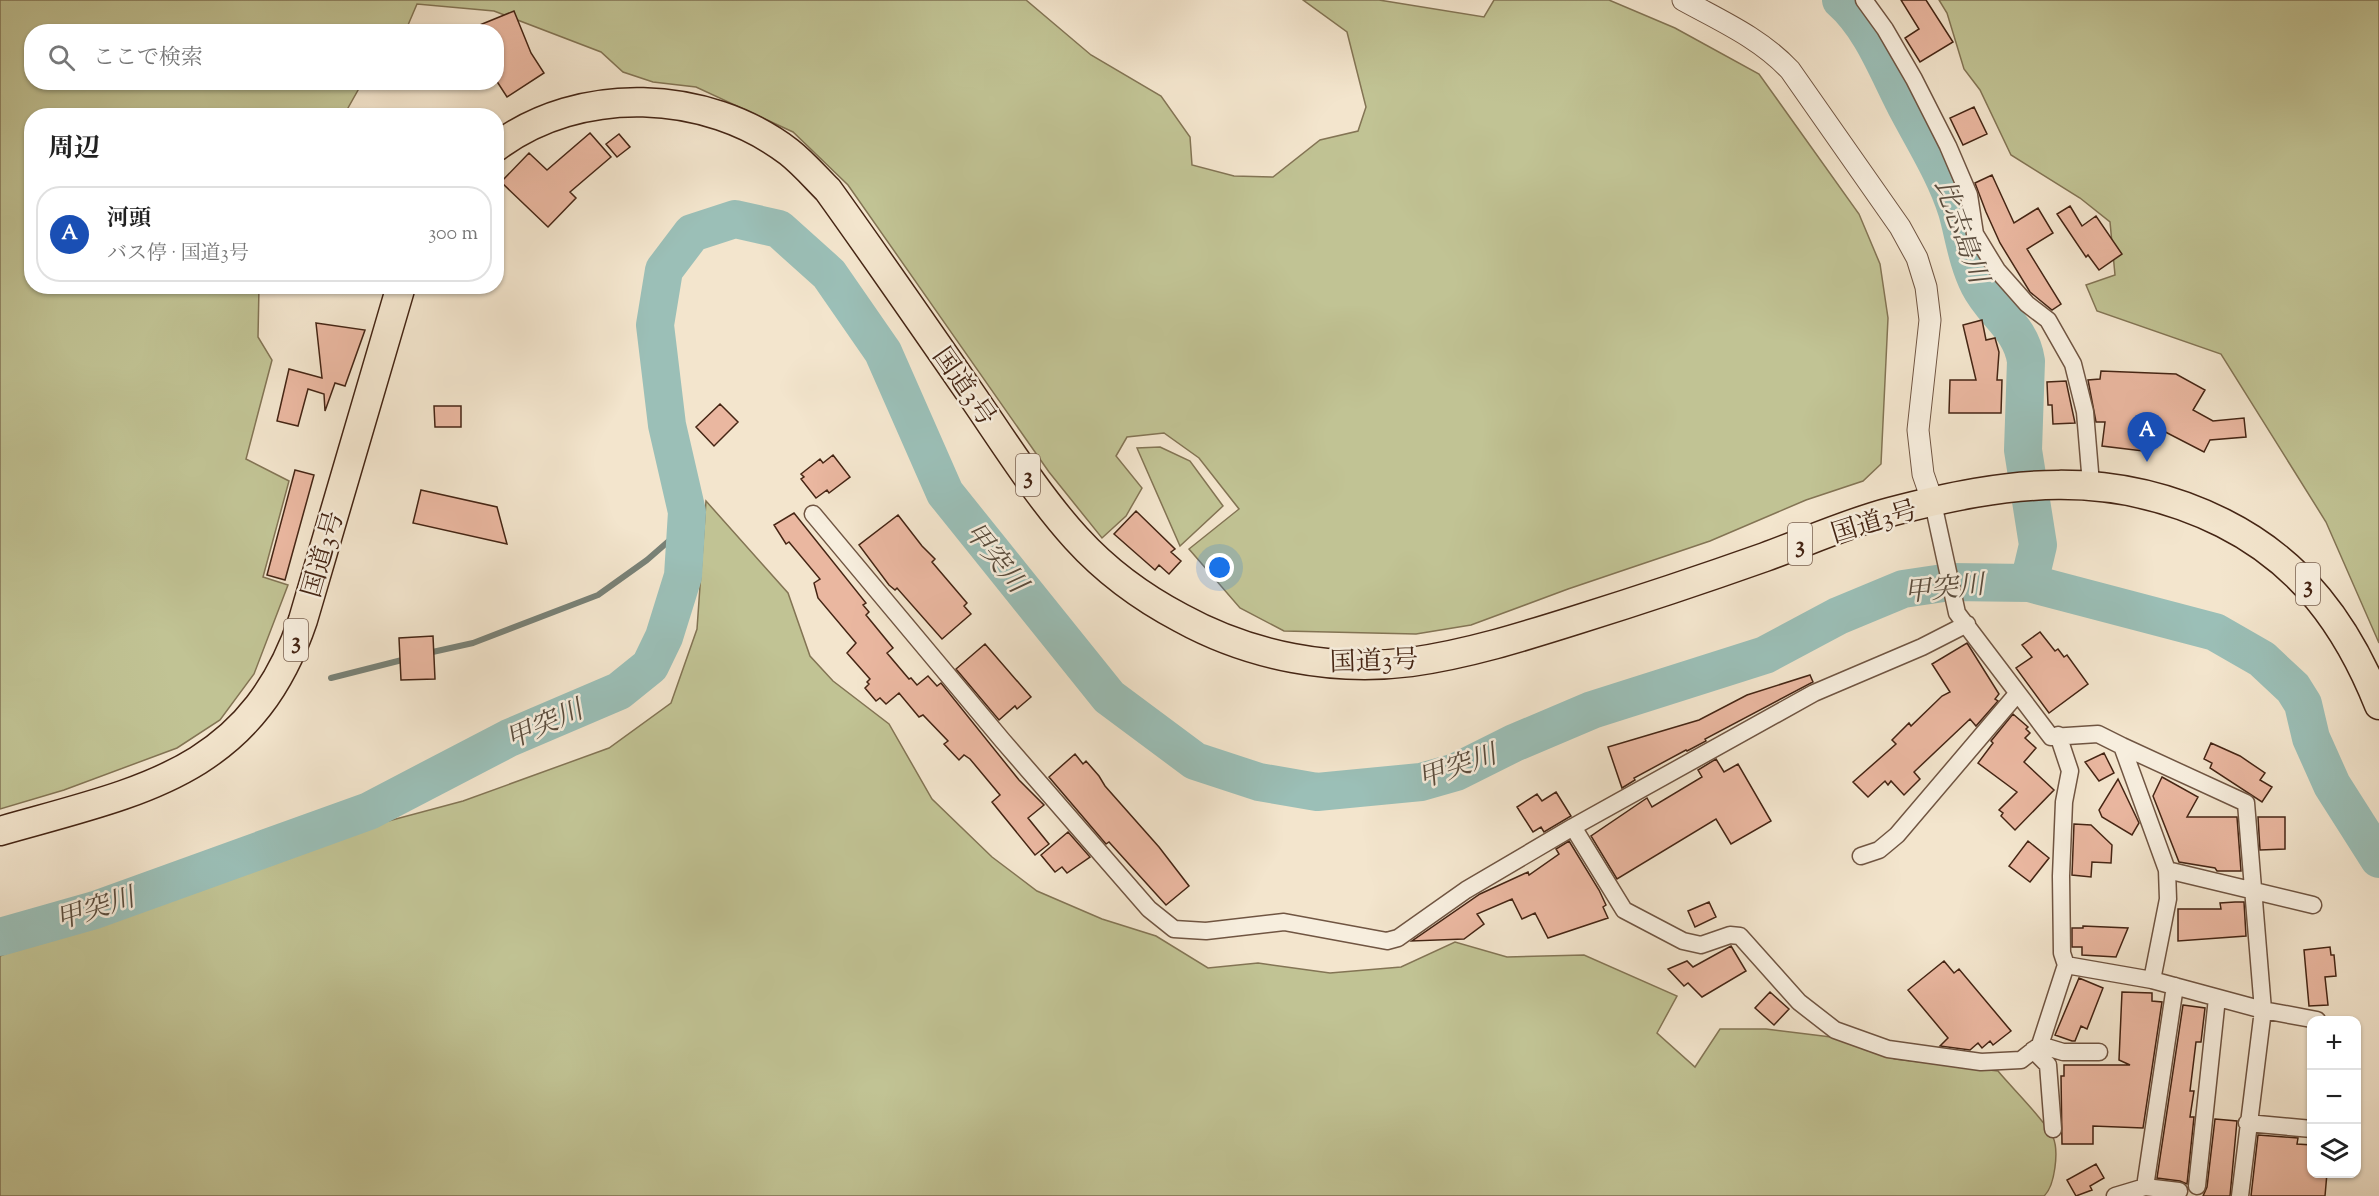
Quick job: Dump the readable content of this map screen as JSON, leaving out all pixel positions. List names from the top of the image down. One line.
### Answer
{"streets":{"highway":["国道3号","3"]},"water":["比志島川","甲突川"],"page":{"search":"ここで検索","heading":"周辺","list":[{"mark":"A","name":"河頭","note":"バス停 · 国道3号","value":"300 m"}],"pins":"A","map_buttons":["+","−"]}}
